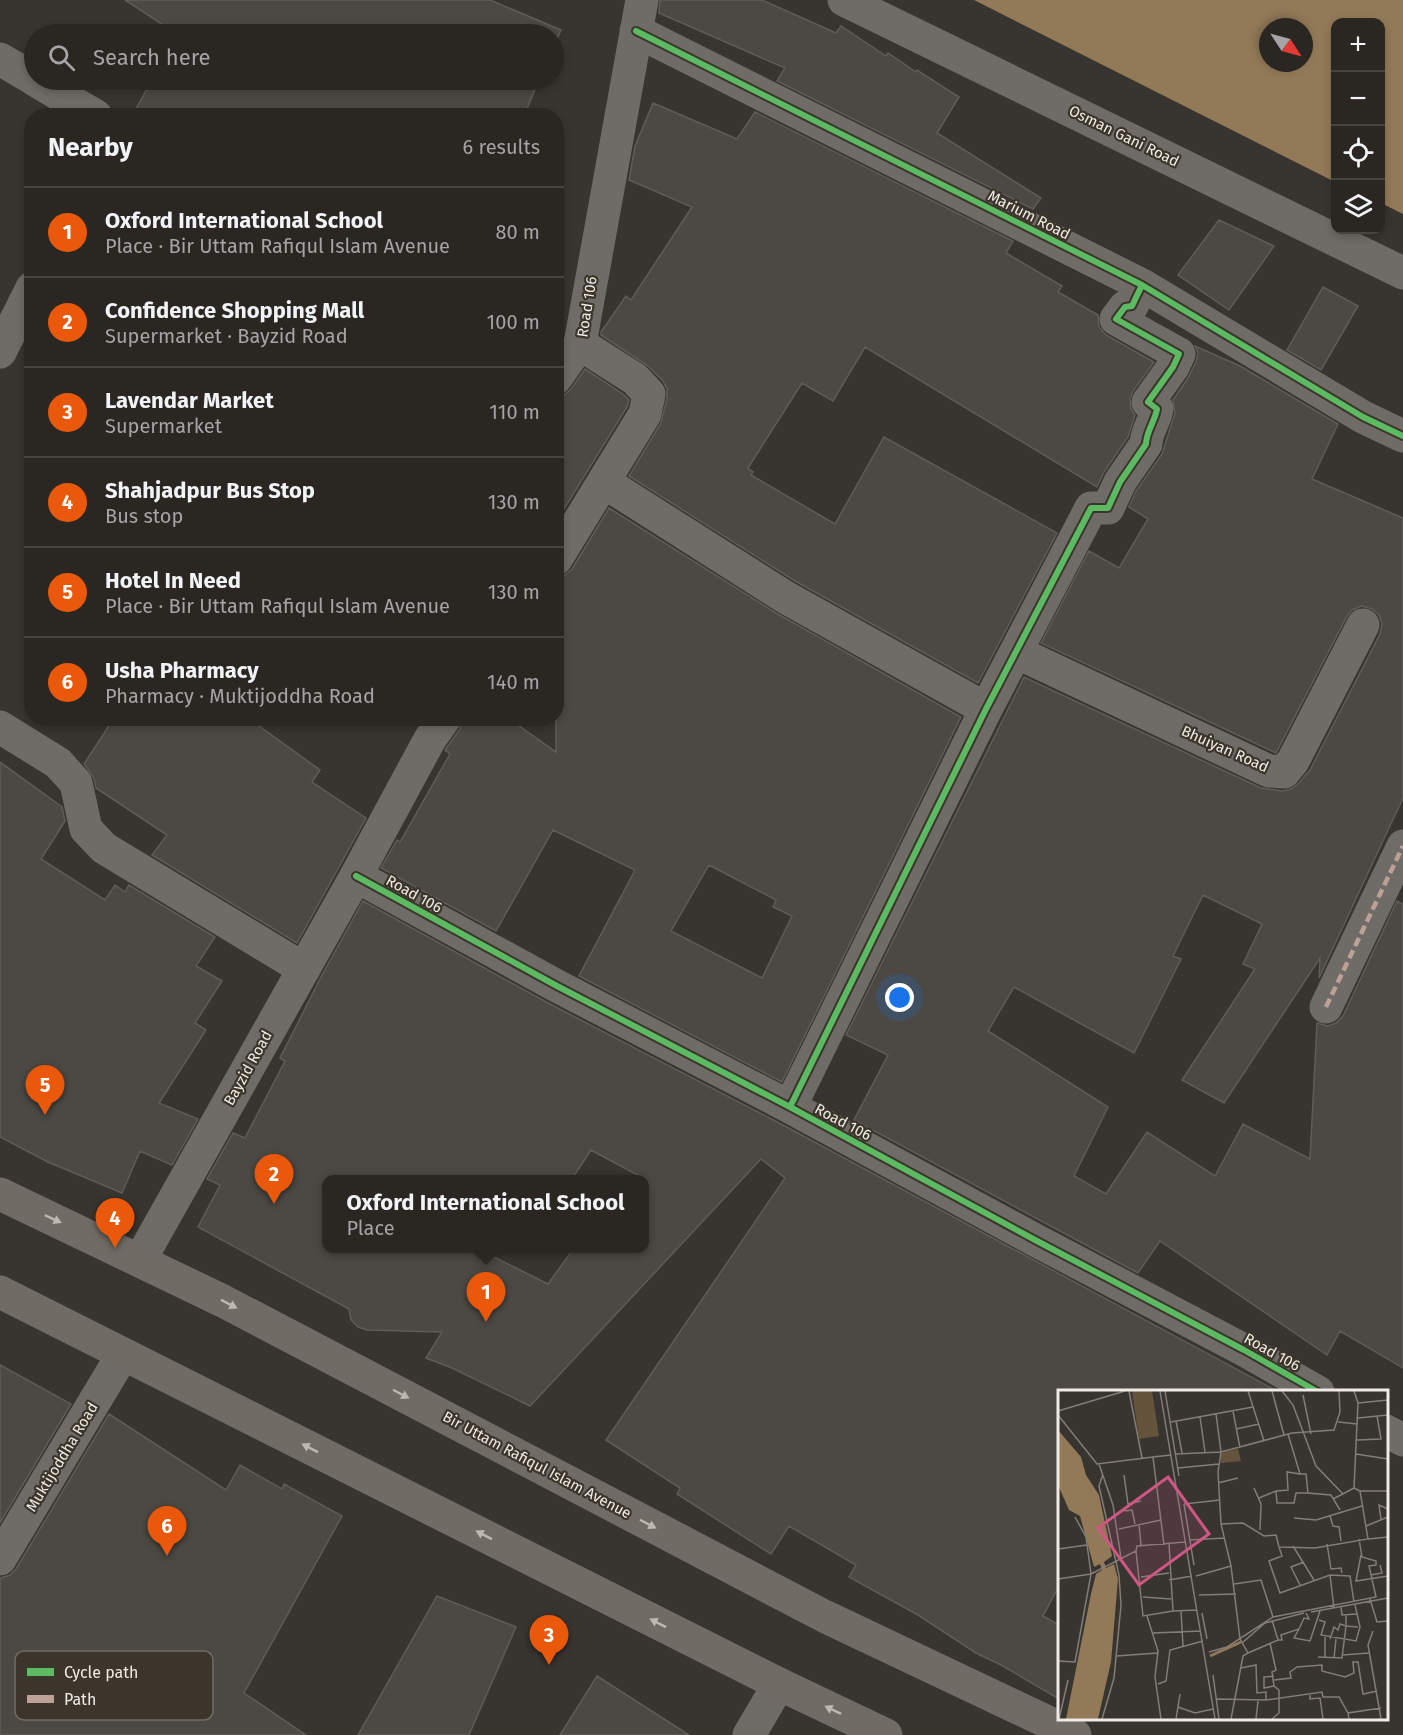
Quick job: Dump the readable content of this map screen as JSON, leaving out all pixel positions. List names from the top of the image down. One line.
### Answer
{"streets":{"main road":["Bir Uttam Rafiqul Islam Avenue"],"street":["Osman Gani Road","Marium Road","Road 106","Bhuiyan Road","Bayzid Road","Muktijoddha Road"]},"crossings":[["Marium Road","Road 106"],["Road 106","Bayzid Road"],["Bayzid Road","Bir Uttam Rafiqul Islam Avenue"]],"legend":["Cycle path","Path"],"north":"bottom right","page":{"map_buttons":["+","−"],"search":"Search here","heading":["Nearby","6 results"],"list":[{"mark":"1","name":"Oxford International School","note":"Place · Bir Uttam Rafiqul Islam Avenue","value":"80 m"},{"mark":"2","name":"Confidence Shopping Mall","note":"Supermarket · Bayzid Road","value":"100 m"},{"mark":"3","name":"Lavendar Market","note":"Supermarket","value":"110 m"},{"mark":"4","name":"Shahjadpur Bus Stop","note":"Bus stop","value":"130 m"},{"mark":"5","name":"Hotel In Need","note":"Place · Bir Uttam Rafiqul Islam Avenue","value":"130 m"},{"mark":"6","name":"Usha Pharmacy","note":"Pharmacy · Muktijoddha Road","value":"140 m"}],"pins":["5","2","4","1","6","3"],"popup":["Oxford International School","Place"]}}
